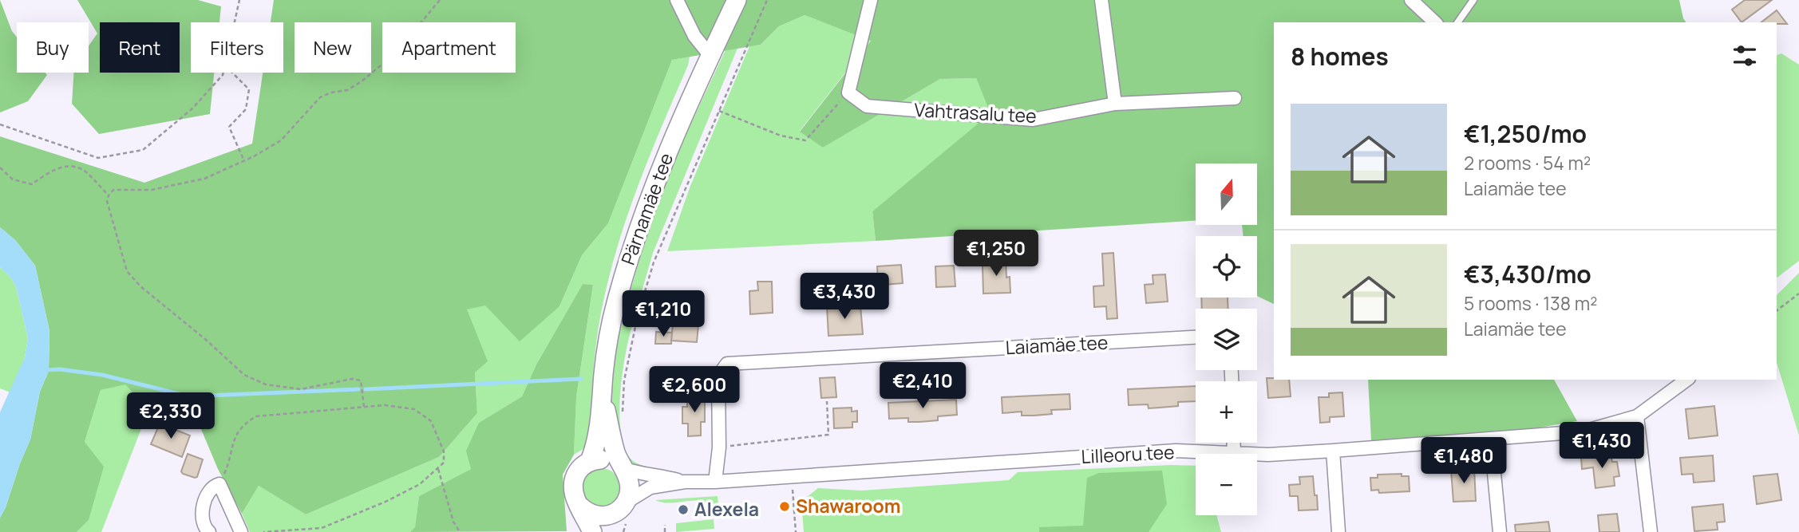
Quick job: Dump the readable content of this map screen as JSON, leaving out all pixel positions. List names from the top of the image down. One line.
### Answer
{"streets":{"main road":["Pärnamäe tee"],"street":["Vahtrasalu tee","Laiamäe tee","Lilleoru tee"]},"crossings":[["Pärnamäe tee","Lilleoru tee"],["Laiamäe tee","Lilleoru tee"]],"places":["Shawaroom","Alexela"],"north":"top","page":{"chip":["Buy","Rent","Filters","New","Apartment"],"heading":"8 homes","list":[{"name":"€1,250/mo","note":"2 rooms · 54 m² · Laiamäe tee"},{"name":"€3,430/mo","note":"5 rooms · 138 m² · Laiamäe tee"}],"map_buttons":["+","−"],"price":["€1,250","€3,430","€1,210","€2,410","€2,600","€2,330","€1,430","€1,480"]}}
